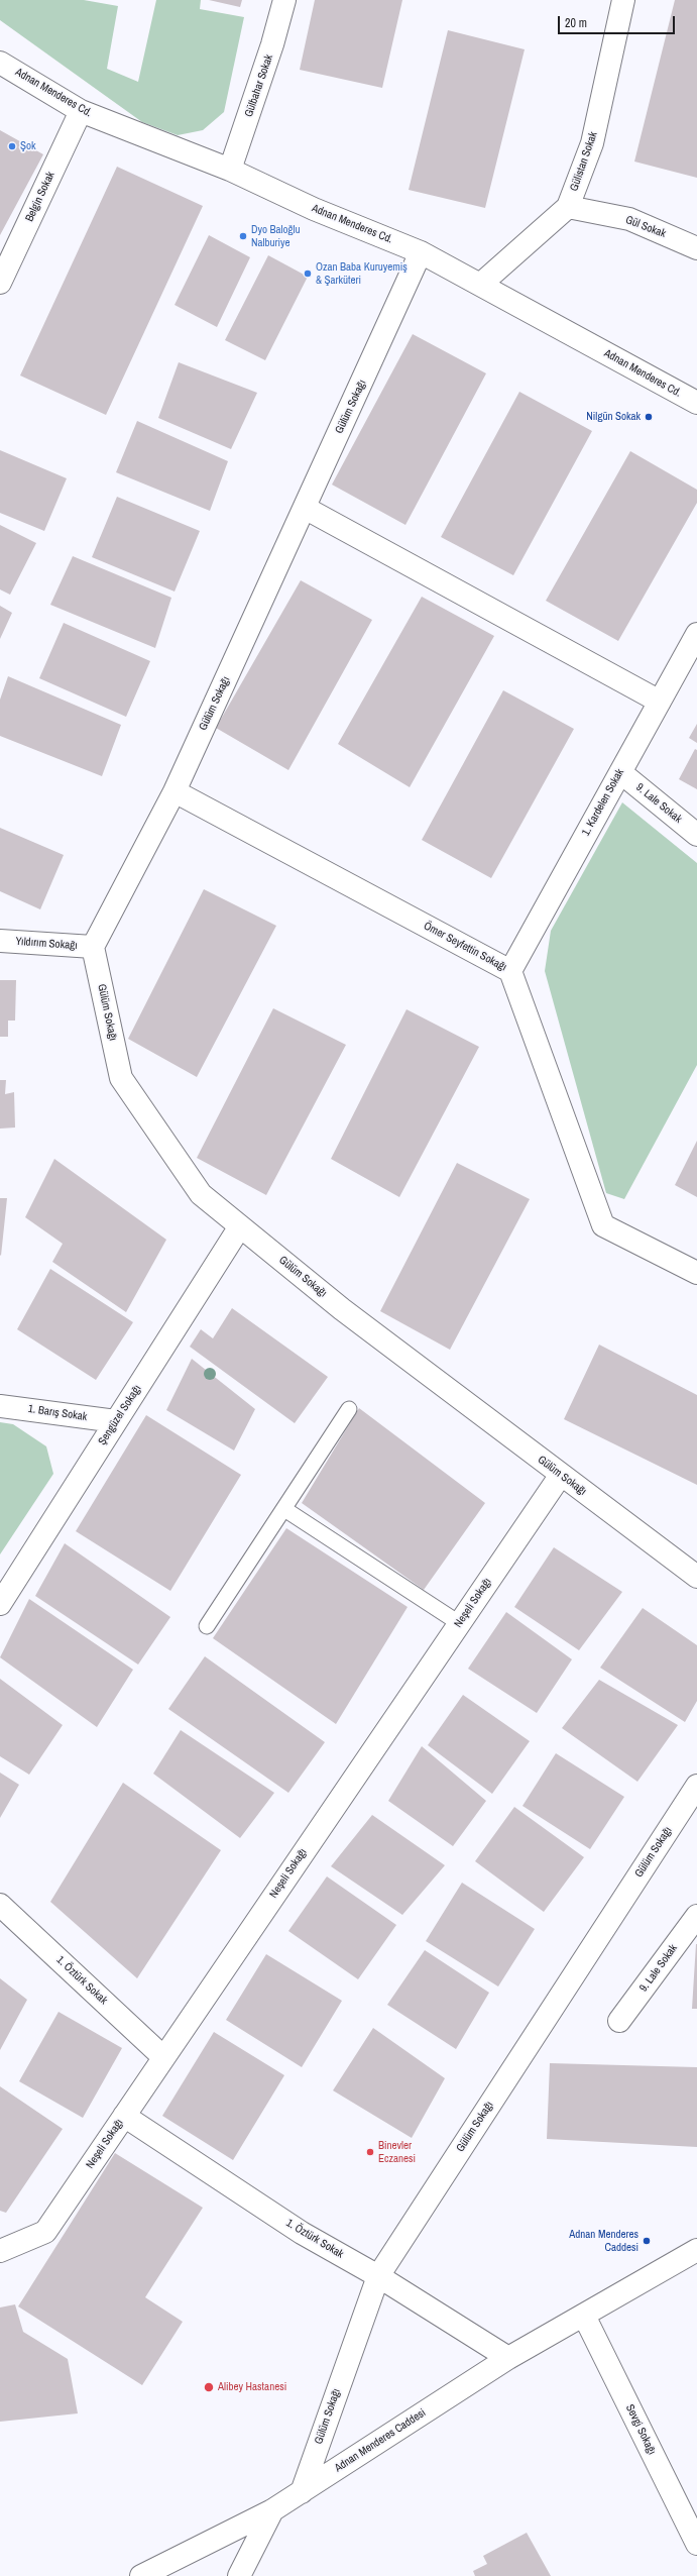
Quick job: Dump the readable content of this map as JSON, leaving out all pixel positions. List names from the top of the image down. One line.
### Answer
{"streets":{"street":["Gülbahar Sokak","Adnan Menderes Cd.","Gülistan Sokak","Belgin Sokak","Gül Sokak","Gülüm Sokağı","1. Kardelen Sokak","9. Lale Sokak","Yıldırım Sokağı","Ömer Seyfettin Sokağı","1. Barış Sokak","Şengüzel Sokağı","Neşeli Sokağı","1. Öztürk Sokak","Sevgi Sokağı","Adnan Menderes Caddesi"]},"crossings":[["Gülbahar Sokak","Adnan Menderes Cd."],["Adnan Menderes Cd.","Gülistan Sokak"],["Adnan Menderes Cd.","Belgin Sokak"],["Adnan Menderes Cd.","Gülüm Sokağı"],["Gülistan Sokak","Gül Sokak"],["Gülüm Sokağı","Yıldırım Sokağı"],["Gülüm Sokağı","Ömer Seyfettin Sokağı"],["Gülüm Sokağı","Şengüzel Sokağı"],["Gülüm Sokağı","Neşeli Sokağı"],["Gülüm Sokağı","1. Öztürk Sokak"],["Gülüm Sokağı","Adnan Menderes Caddesi"],["1. Kardelen Sokak","9. Lale Sokak"],["1. Kardelen Sokak","Ömer Seyfettin Sokağı"],["1. Barış Sokak","Şengüzel Sokağı"],["Neşeli Sokağı","1. Öztürk Sokak"],["1. Öztürk Sokak","Adnan Menderes Caddesi"],["Sevgi Sokağı","Adnan Menderes Caddesi"]],"places":["Şok","Dyo Baloğlu Nalburiye","Ozan Baba Kuruyemiş & Şarküteri","Nilgün Sokak","Binevler Eczanesi","Adnan Menderes Caddesi","Alibey Hastanesi"],"scale_bar":"20 m"}
